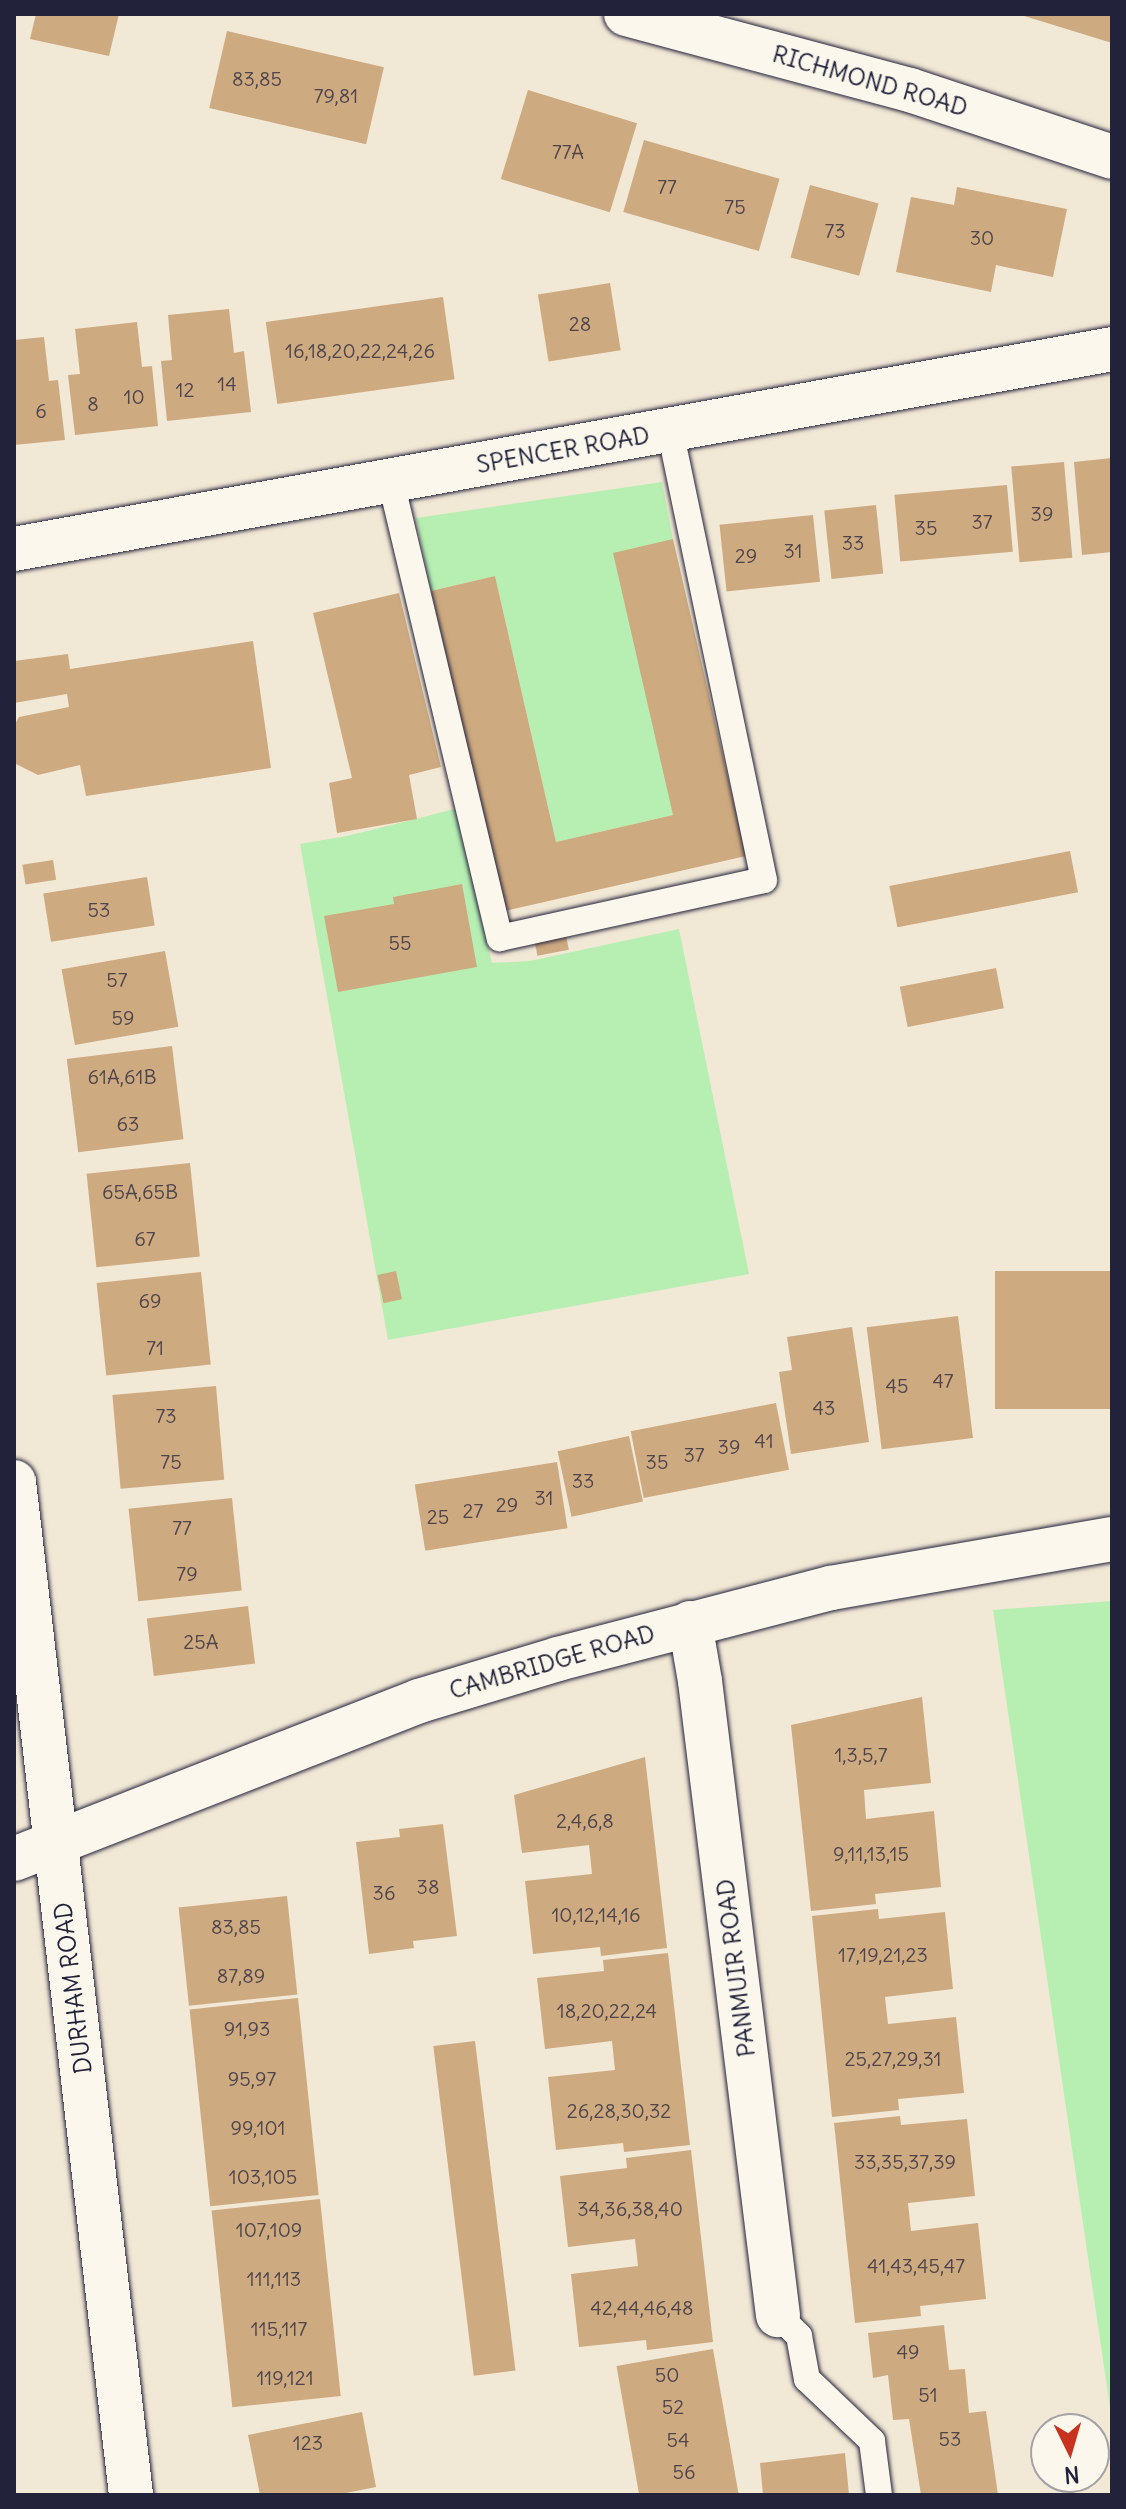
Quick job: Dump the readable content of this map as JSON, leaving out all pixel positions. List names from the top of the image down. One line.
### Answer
{"streets":{"street":["RICHMOND ROAD","SPENCER ROAD","CAMBRIDGE ROAD","PANMUIR ROAD","DURHAM ROAD"]},"crossings":[["CAMBRIDGE ROAD","PANMUIR ROAD"],["CAMBRIDGE ROAD","DURHAM ROAD"]],"house_numbers":["83,85","79,81","77A","77","75","73","30","28","16,18,20,22,24,26","14","12","10","8","6","39","37","35","33","31","29","53","55","57","59","61A,61B","63","65A,65B","67","69","71","47","45","43","73","41","39","37","75","35","33","31","29","27","25","77","79","25A","1,3,5,7","2,4,6,8","9,11,13,15","38","36","10,12,14,16","83,85","17,19,21,23","87,89","18,20,22,24","91,93","25,27,29,31","95,97","26,28,30,32","99,101","33,35,37,39","103,105","34,36,38,40","107,109","41,43,45,47","111,113","42,44,46,48","115,117","49","50","119,121","51","52","53","54","123","56"],"north":"bottom"}
